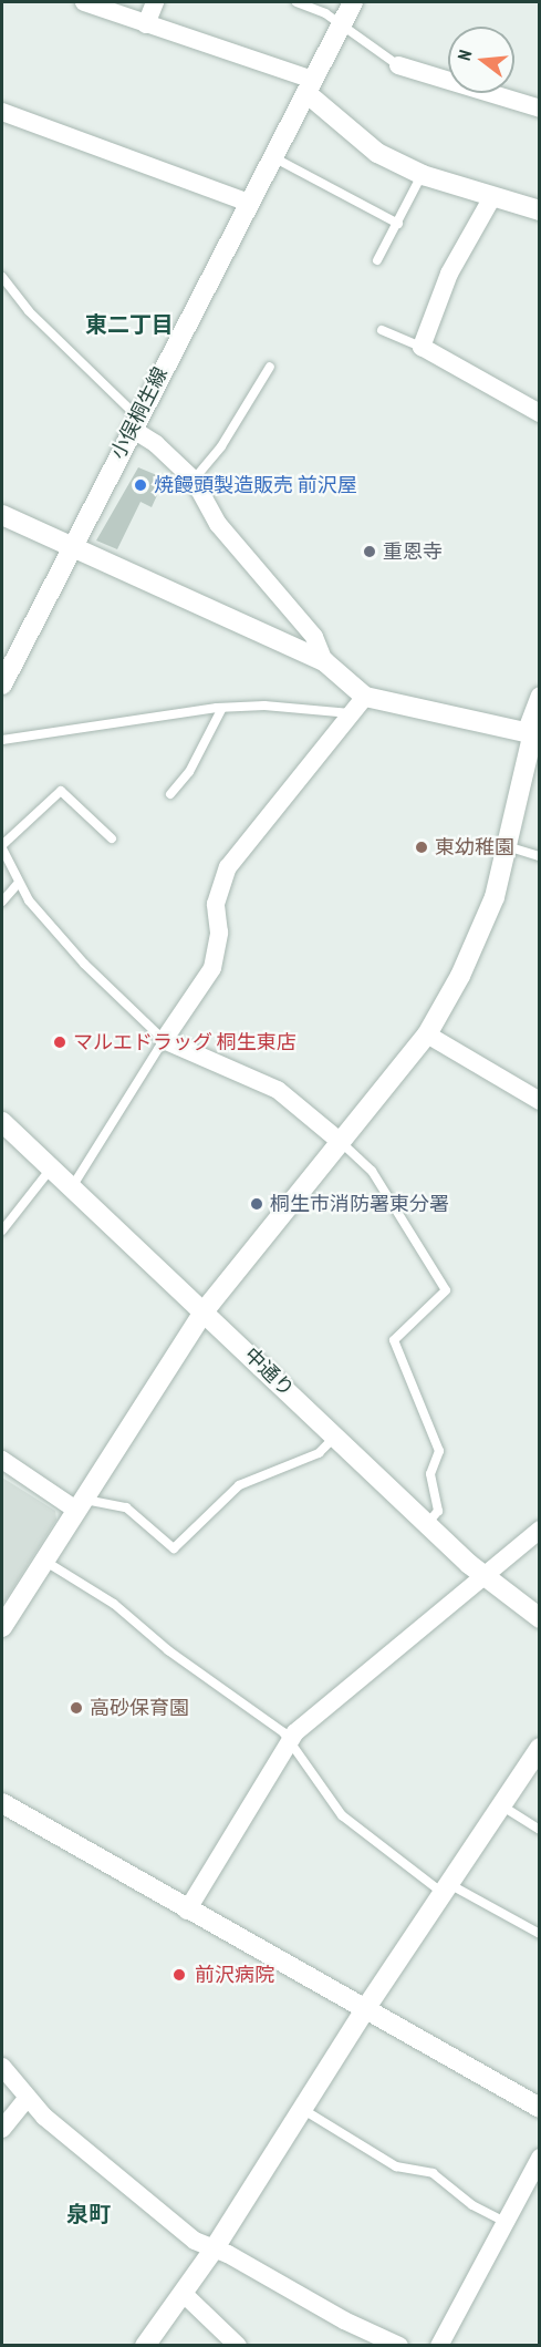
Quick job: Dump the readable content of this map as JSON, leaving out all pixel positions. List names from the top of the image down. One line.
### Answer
{"streets":{"street":["小俣桐生線","中通り"]},"districts":["東二丁目","泉町"],"places":["焼饅頭製造販売 前沢屋","重恩寺","東幼稚園","マルエドラッグ 桐生東店","桐生市消防署東分署","高砂保育園","前沢病院"],"north":"left"}
